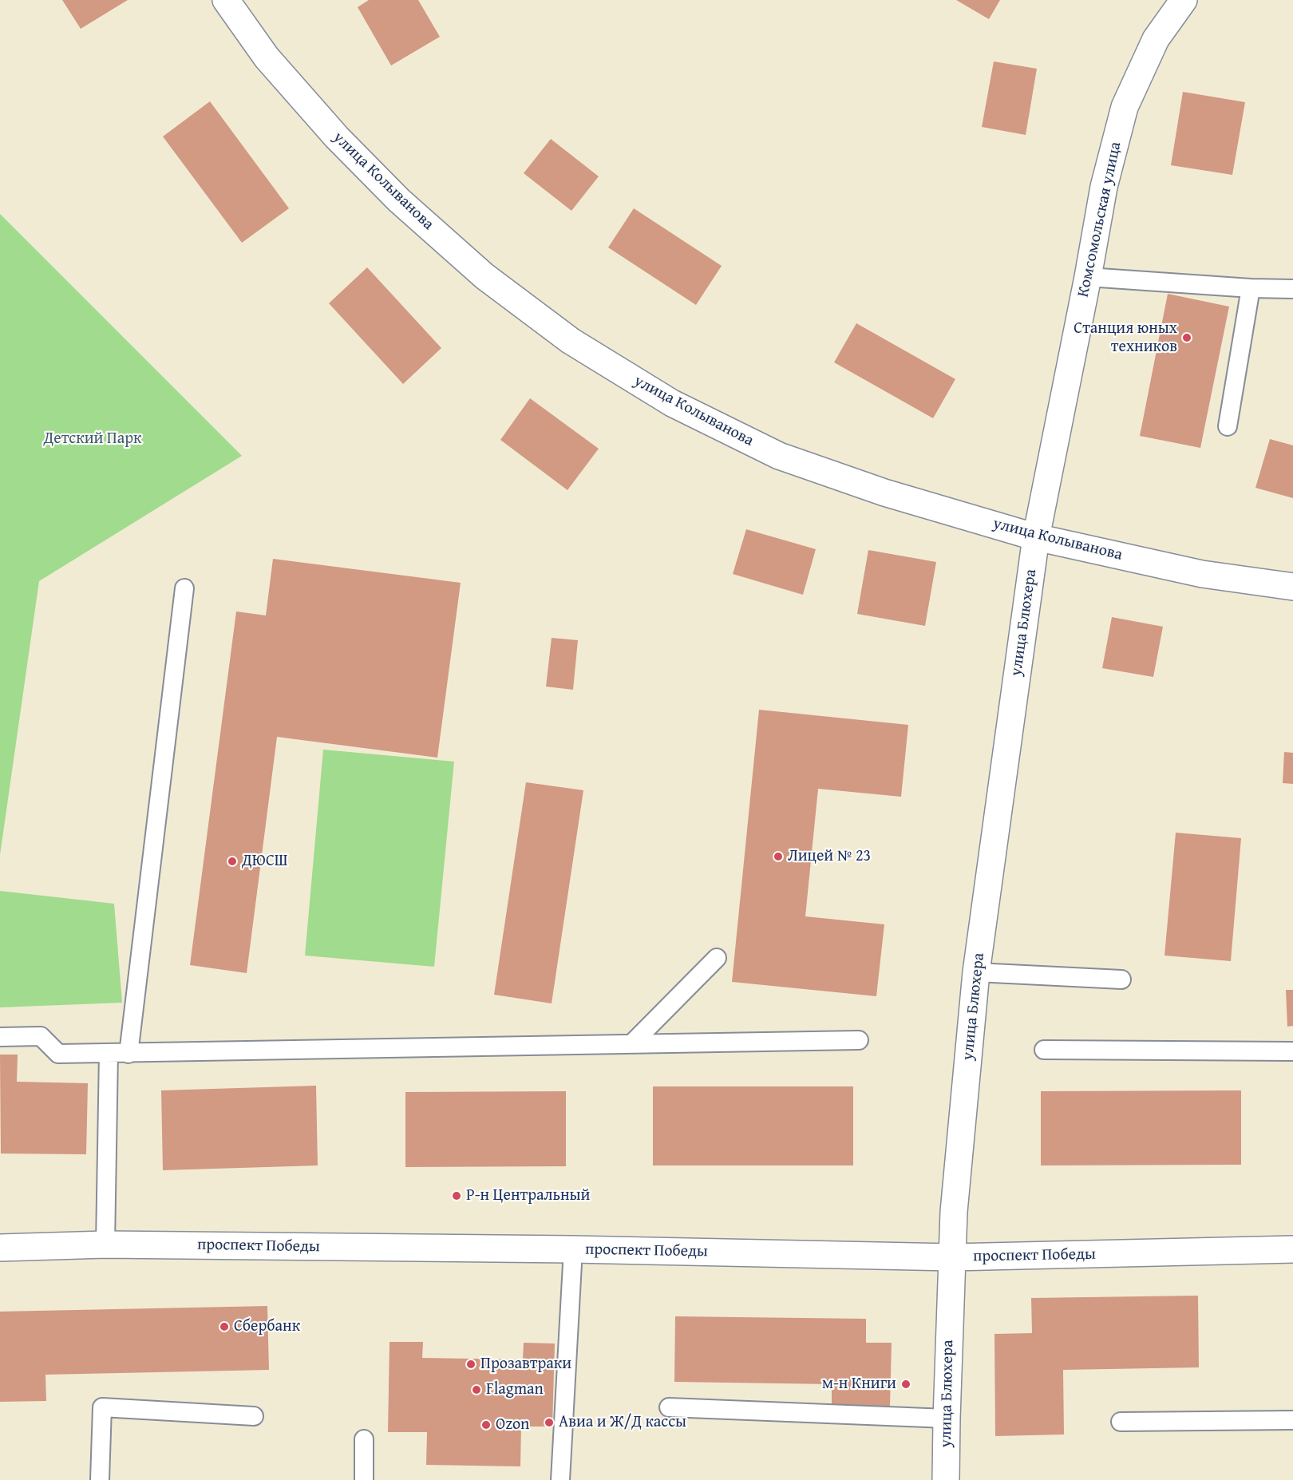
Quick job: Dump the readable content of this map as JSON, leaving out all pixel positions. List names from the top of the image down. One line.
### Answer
{"streets":{"street":["улица Колыванова","Комсомольская улица","улица Блюхера","проспект Победы"]},"crossings":[["улица Колыванова","Комсомольская улица"],["улица Колыванова","улица Блюхера"],["Комсомольская улица","улица Блюхера"],["улица Блюхера","проспект Победы"]],"parks":["Детский Парк"],"places":["Станция юных техников","Лицей № 23","ДЮСШ","Р-н Центральный","Сбербанк","Прозавтраки","м-н Книги","Flagman","Авиа и Ж/Д кассы","Ozon"]}
